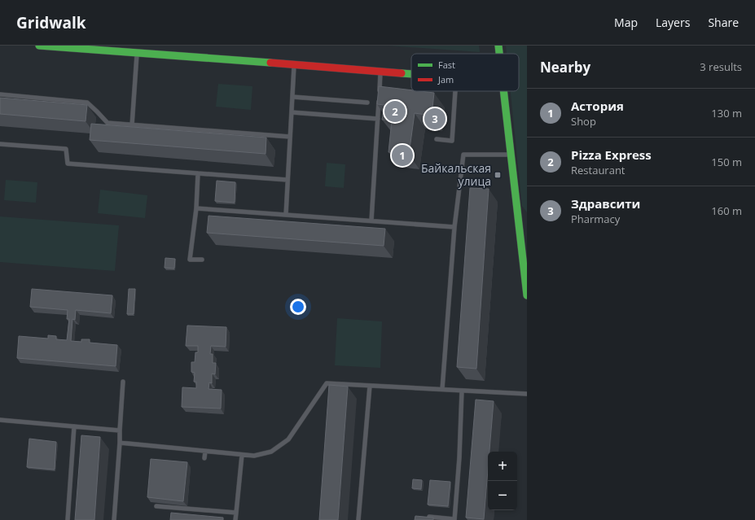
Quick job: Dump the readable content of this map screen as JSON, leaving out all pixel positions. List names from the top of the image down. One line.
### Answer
{"places":{"transit":["Байкальская улица"]},"legend":["Fast","Jam"],"page":{"header":"Gridwalk","nav":["Map","Layers","Share"],"heading":["Nearby","3 results"],"list":[{"mark":"1","name":"Астория","note":"Shop","value":"130 m"},{"mark":"2","name":"Pizza Express","note":"Restaurant","value":"150 m"},{"mark":"3","name":"Здравсити","note":"Pharmacy","value":"160 m"}],"pins":["2","3","1"],"map_buttons":["+","−"]}}
